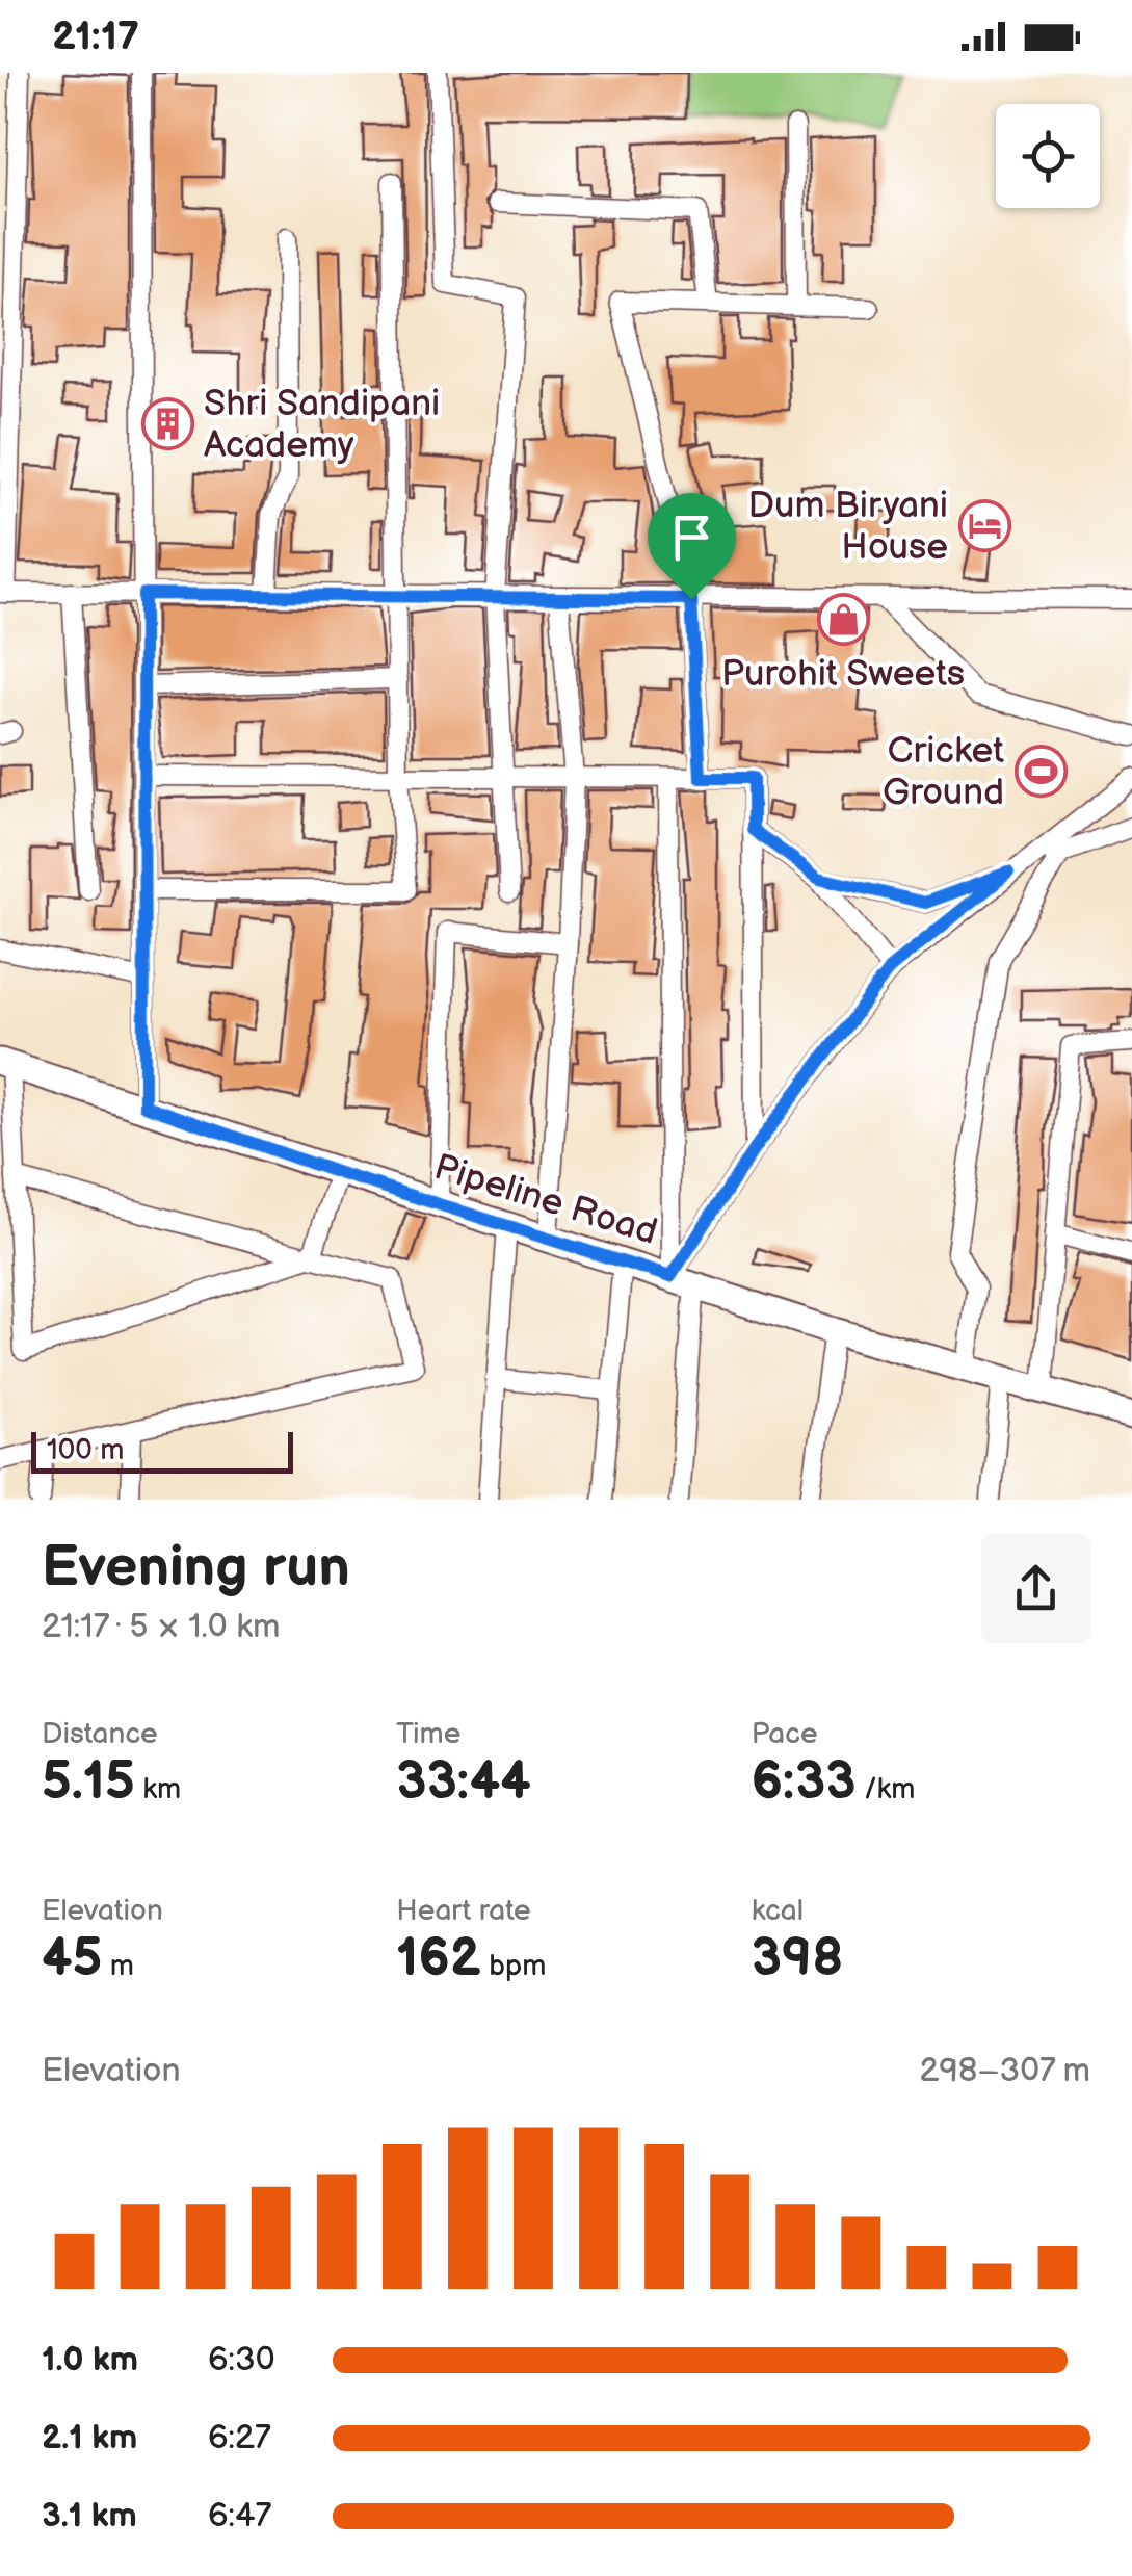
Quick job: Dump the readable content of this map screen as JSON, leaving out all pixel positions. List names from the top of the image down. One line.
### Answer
{"streets":{"main road":["Pipeline Road"]},"places":{"building":["Shri Sandipani Academy"],"hotel":["Dum Biryani House"],"shop":["Purohit Sweets"],"sports":["Cricket Ground"]},"scale_bar":"100 m","page":{"status":"21:17","scale":"100 m","heading":["Evening run","21:17 · 5 × 1.0 km"],"stats":[["Distance","5.15 km"],["Time","33:44"],["Pace","6:33 /km"],["Elevation","45 m"],["Heart rate","162 bpm"],["kcal","398"]],"chart":["Elevation","298–307 m"],"list":[{"name":"1.0 km","note":"6:30"},{"name":"2.1 km","note":"6:27"},{"name":"3.1 km","note":"6:47"}]}}
